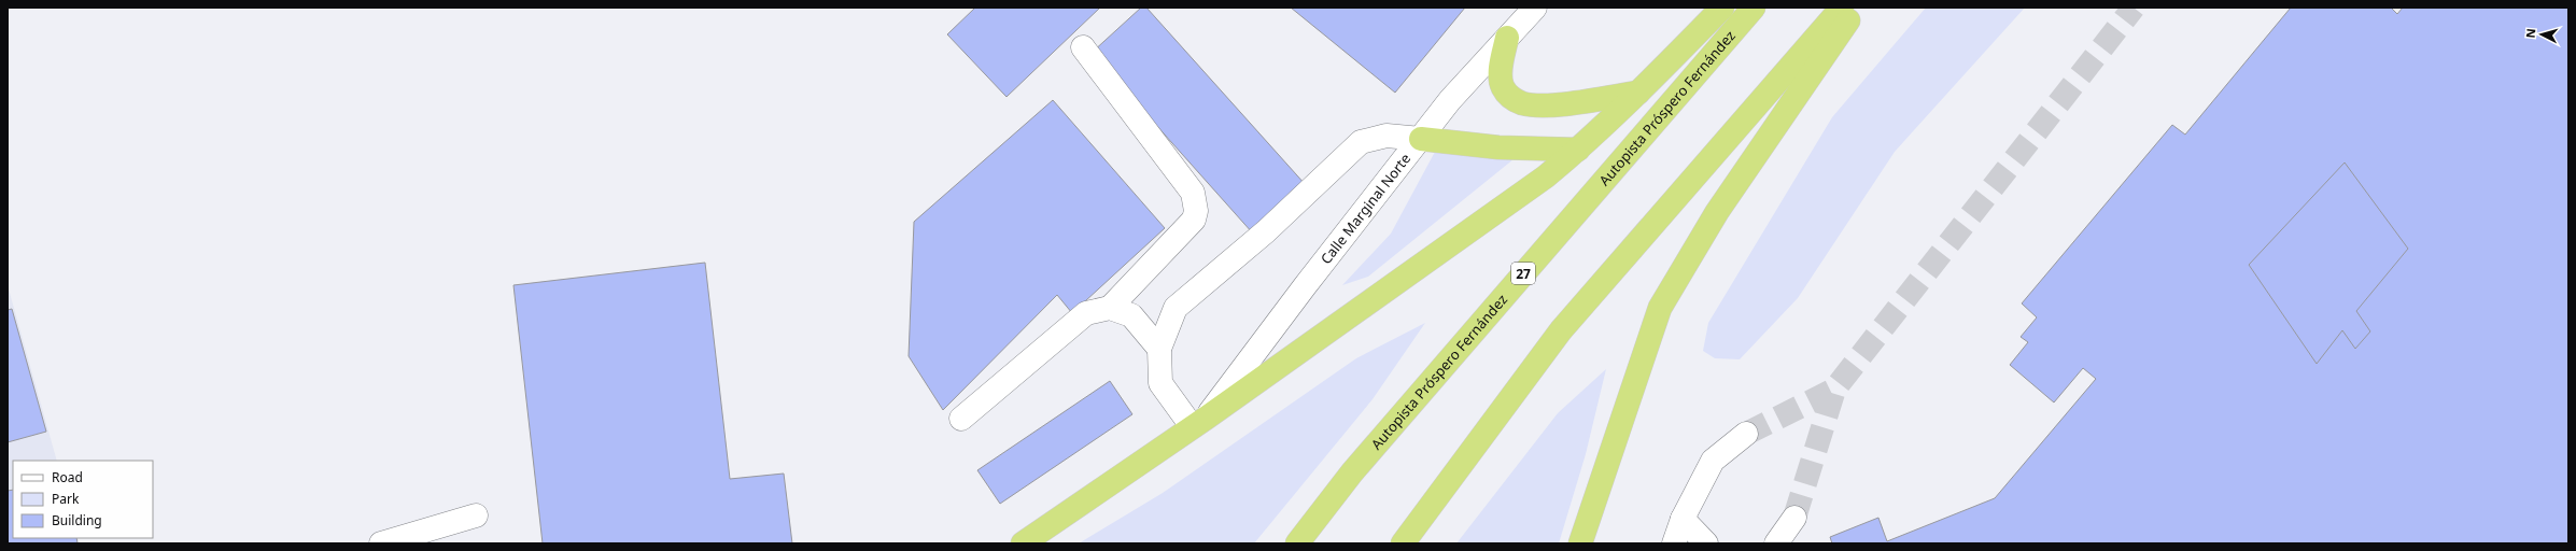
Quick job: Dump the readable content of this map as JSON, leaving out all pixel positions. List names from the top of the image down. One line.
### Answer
{"streets":{"highway":["Autopista Próspero Fernández","27"],"street":["Calle Marginal Norte"]},"legend":["Road","Park","Building"],"north":"left"}
